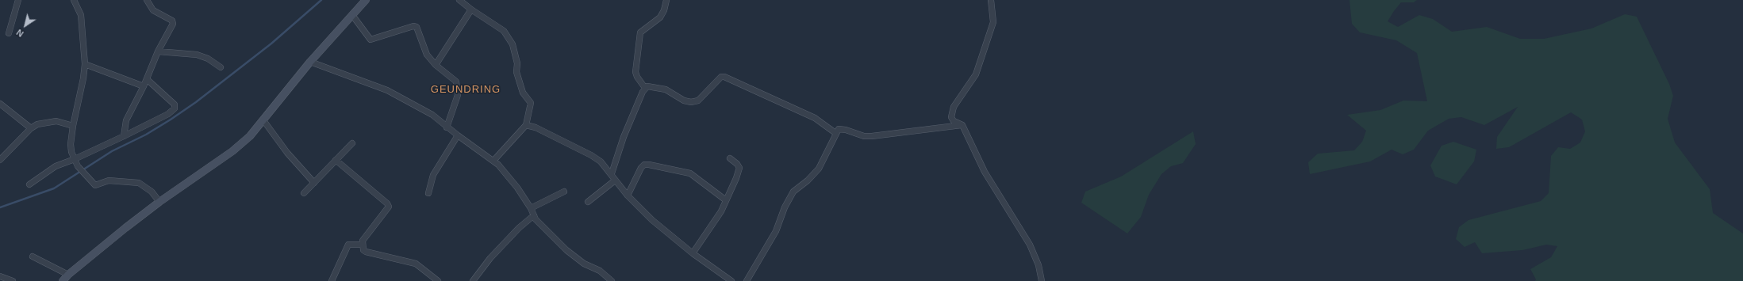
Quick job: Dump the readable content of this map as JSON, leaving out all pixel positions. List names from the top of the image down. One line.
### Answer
{"districts":["GEUNDRING"],"north":"bottom left"}
